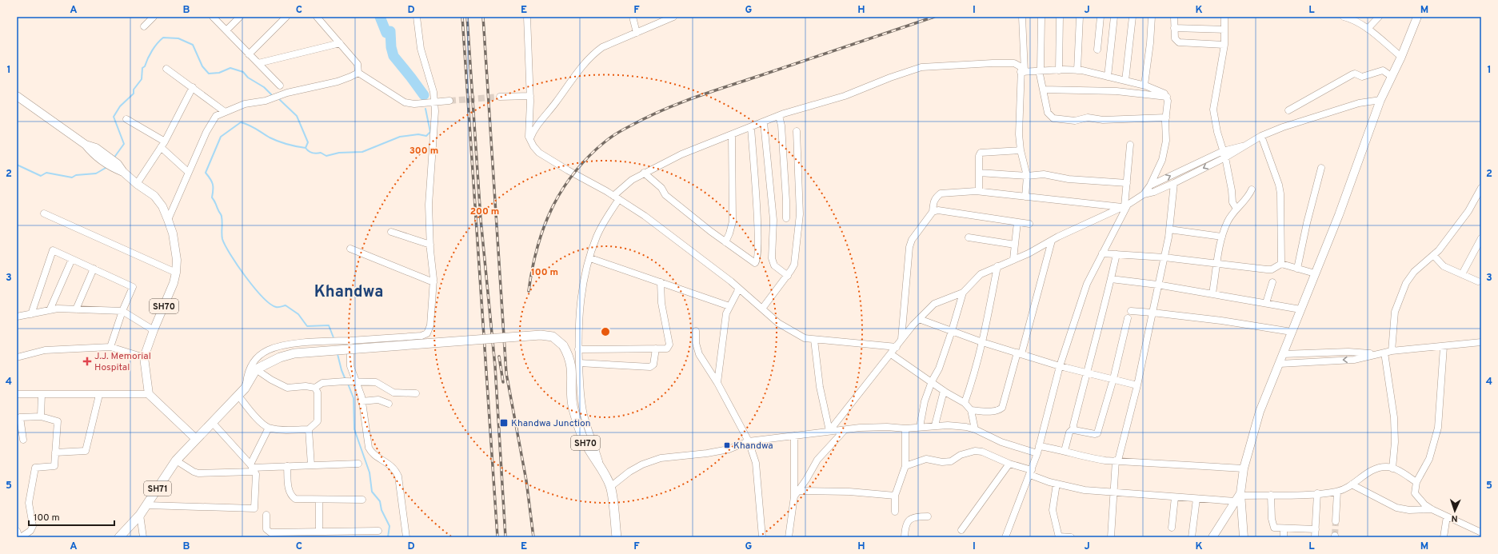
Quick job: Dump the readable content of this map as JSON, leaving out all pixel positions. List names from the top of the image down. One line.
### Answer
{"streets":{"highway":["SH70","SH71"]},"districts":["Khandwa"],"places":{"health":["J.J. Memorial Hospital"],"transit":["Khandwa Junction","Khandwa"]},"scale_bar":"100 m","north":"bottom","grid":{"columns":["A","B","C","D","E","F","G","H","I","J","K","L","M"],"rows":["1","2","3","4","5"]},"rings":["300 m","200 m","100 m"]}
